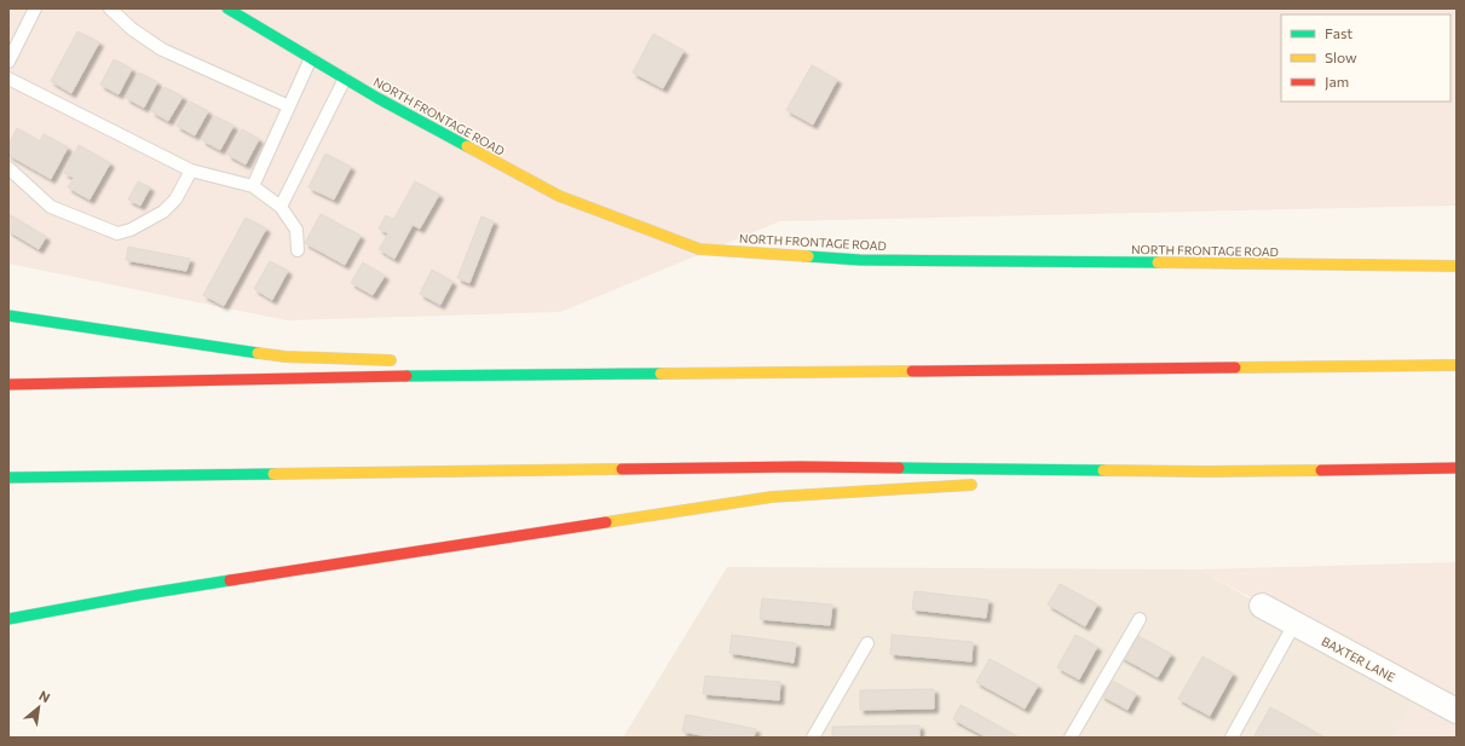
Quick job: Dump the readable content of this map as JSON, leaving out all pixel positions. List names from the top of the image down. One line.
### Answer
{"streets":{"main road":["NORTH FRONTAGE ROAD"],"street":["BAXTER LANE"]},"legend":["Fast","Slow","Jam"],"north":"top right"}
